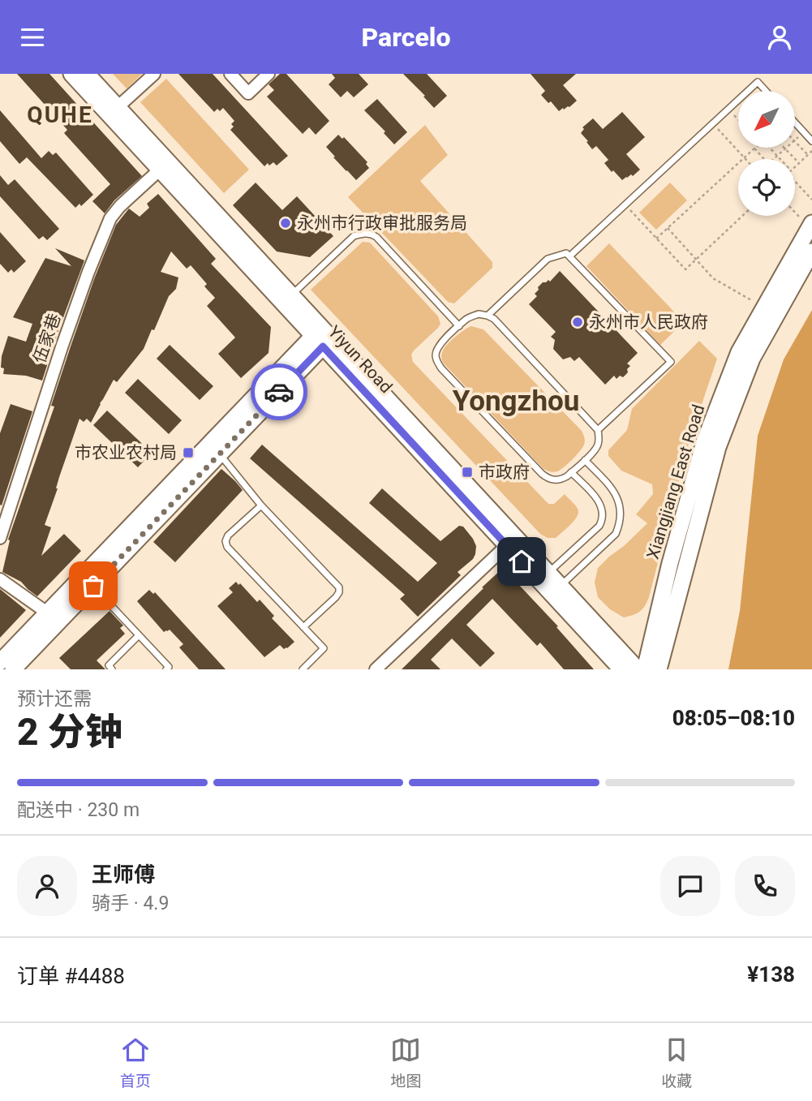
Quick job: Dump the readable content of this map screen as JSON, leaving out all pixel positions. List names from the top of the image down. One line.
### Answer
{"streets":{"street":["伍家巷","Yiyun Road","Xiangjiang East Road"]},"crossings":[["伍家巷","Yiyun Road"]],"districts":["QUHE","Yongzhou"],"places":{"other":["永州市行政审批服务局","永州市人民政府"],"transit":["市农业农村局","市政府"]},"north":"bottom left","page":{"header":"Parcelo","heading":["2 分钟","预计还需","08:05–08:10"],"panel":["王师傅","骑手 · 4.9","订单 #4488","¥138"],"bar":"配送中 · 230 m","tabs":["首页","地图","收藏"]}}
